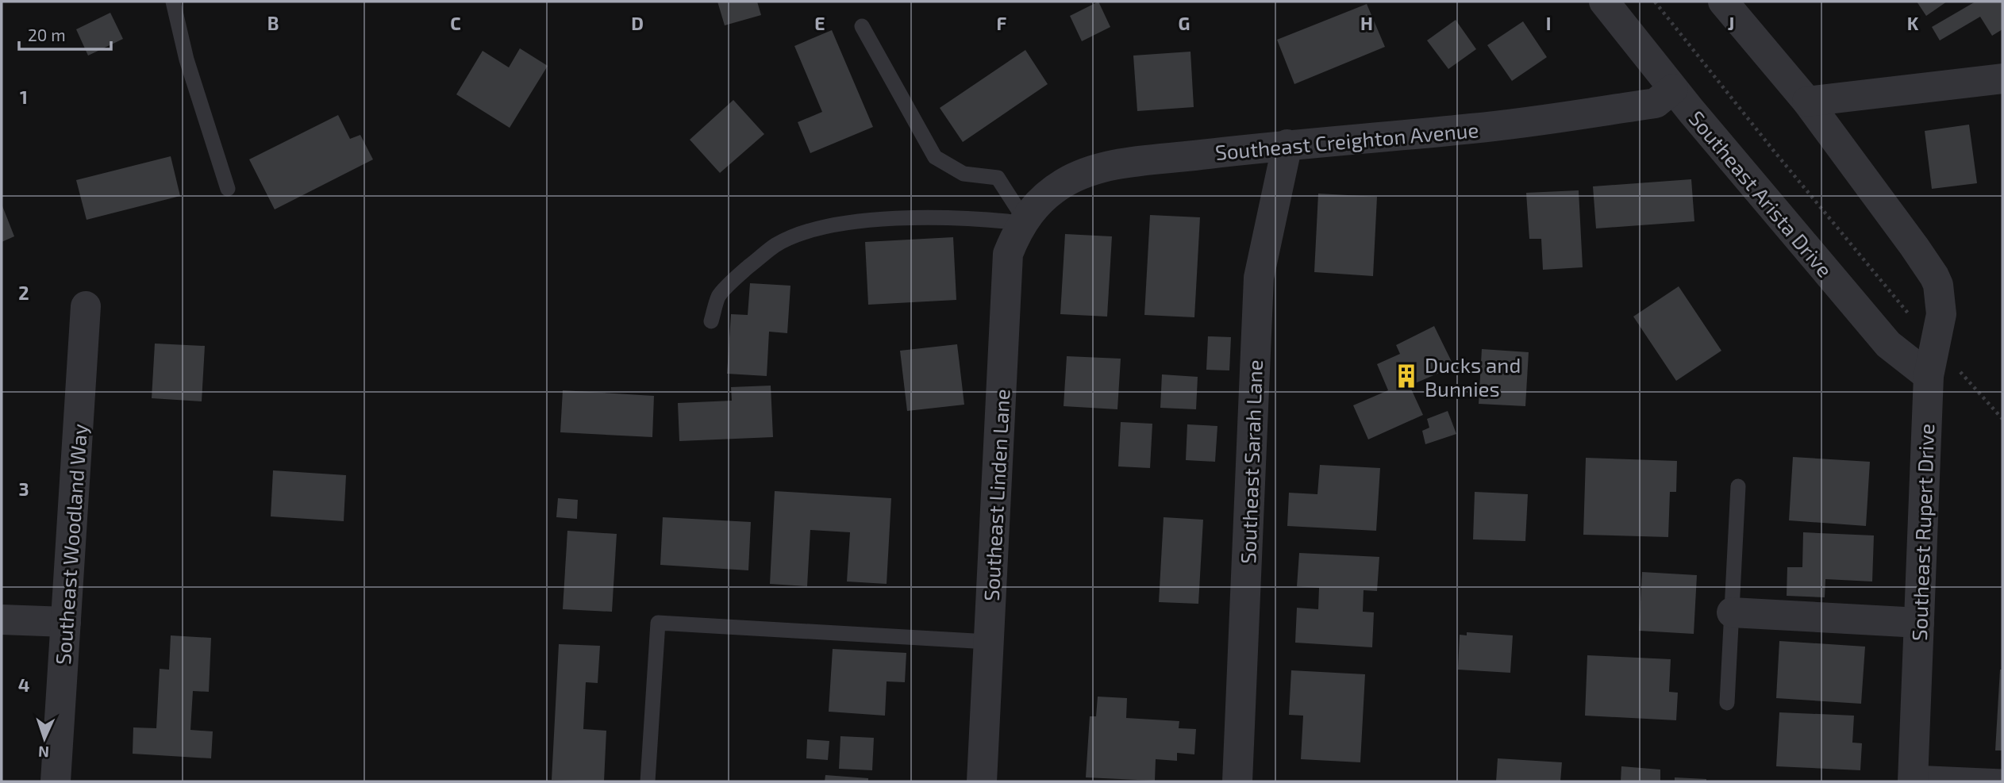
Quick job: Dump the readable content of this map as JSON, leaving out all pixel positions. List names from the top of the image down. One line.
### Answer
{"streets":{"street":["Southeast Creighton Avenue","Southeast Arista Drive","Southeast Sarah Lane","Southeast Linden Lane","Southeast Rupert Drive","Southeast Woodland Way"]},"crossings":[["Southeast Creighton Avenue","Southeast Arista Drive"],["Southeast Creighton Avenue","Southeast Sarah Lane"],["Southeast Creighton Avenue","Southeast Linden Lane"],["Southeast Arista Drive","Southeast Rupert Drive"]],"places":{"building":["Ducks and Bunnies"]},"scale_bar":"20 m","north":"bottom","grid":{"columns":["B","C","D","E","F","G","H","I","J","K"],"rows":["1","2","3","4"]}}
